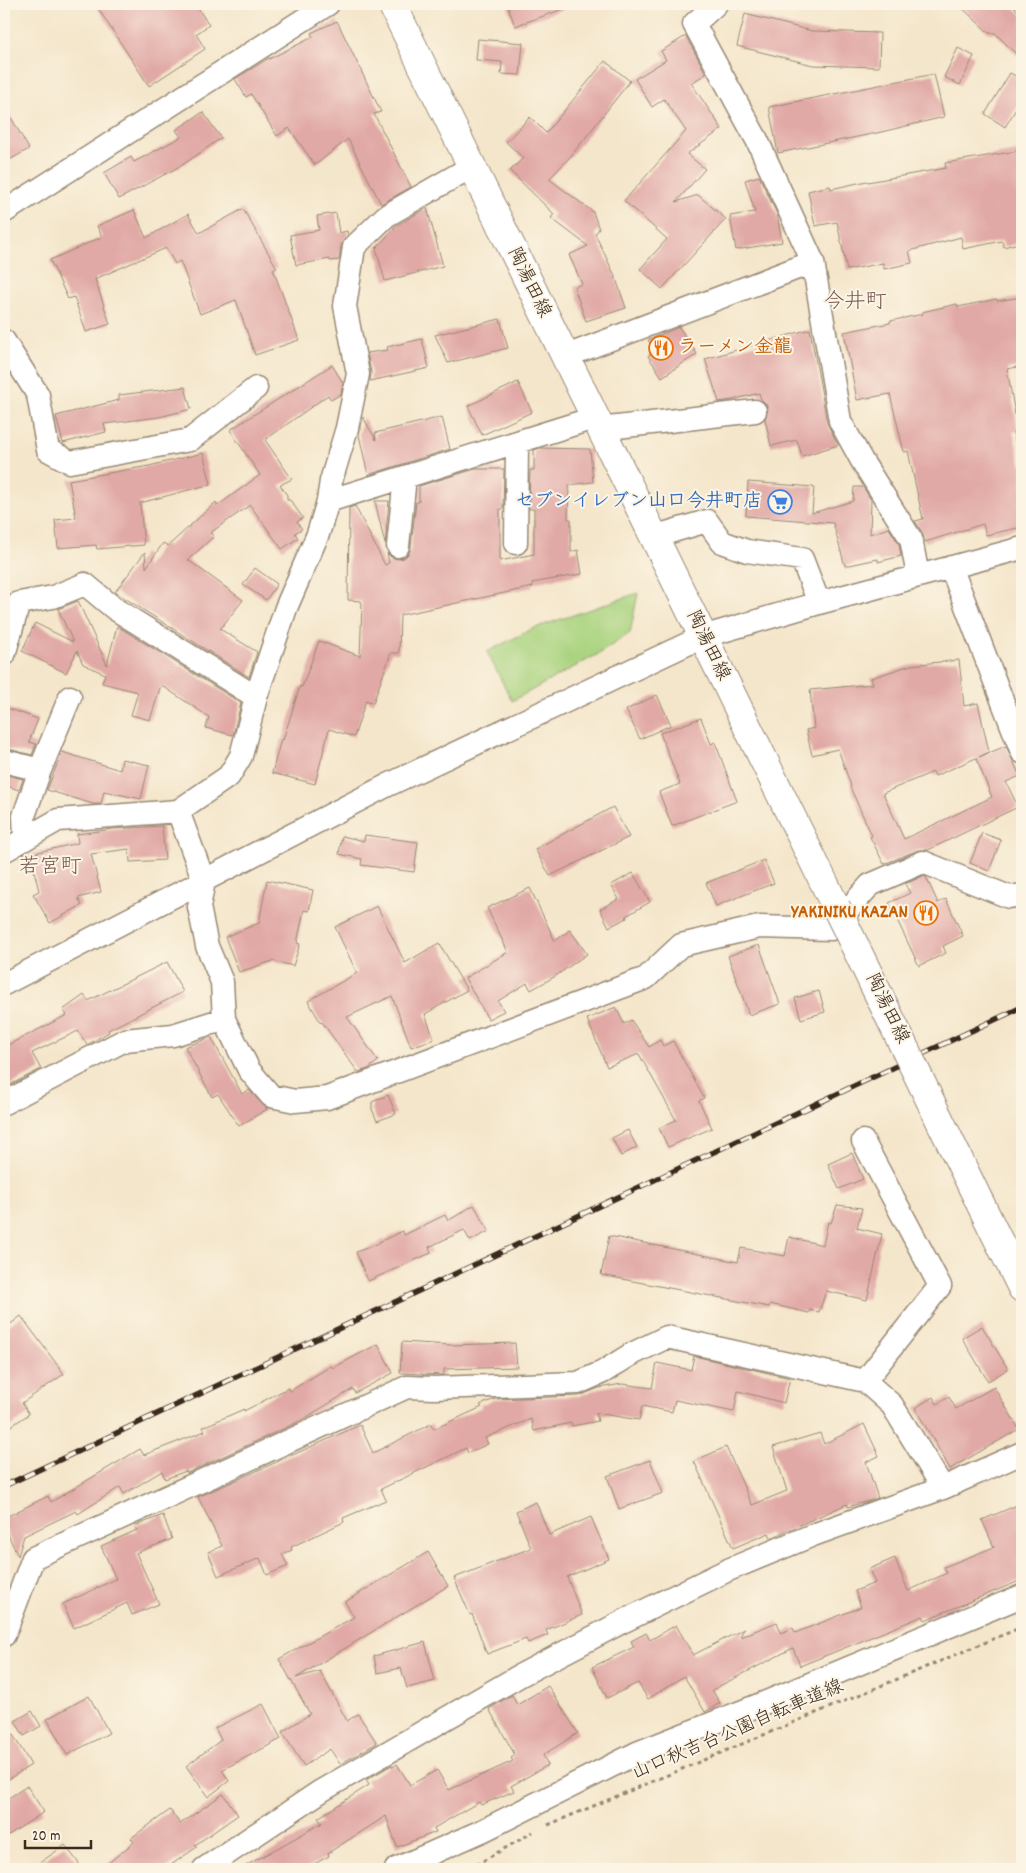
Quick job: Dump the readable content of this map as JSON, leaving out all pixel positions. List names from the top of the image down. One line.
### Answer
{"streets":{"main road":["陶湯田線"],"path":["山口秋吉台公園自転車道線"]},"districts":["今井町","若宮町"],"places":{"restaurant":["ラーメン金龍","YAKINIKU KAZAN"],"supermarket":["セブンイレブン山口今井町店"]},"scale_bar":"20 m"}
